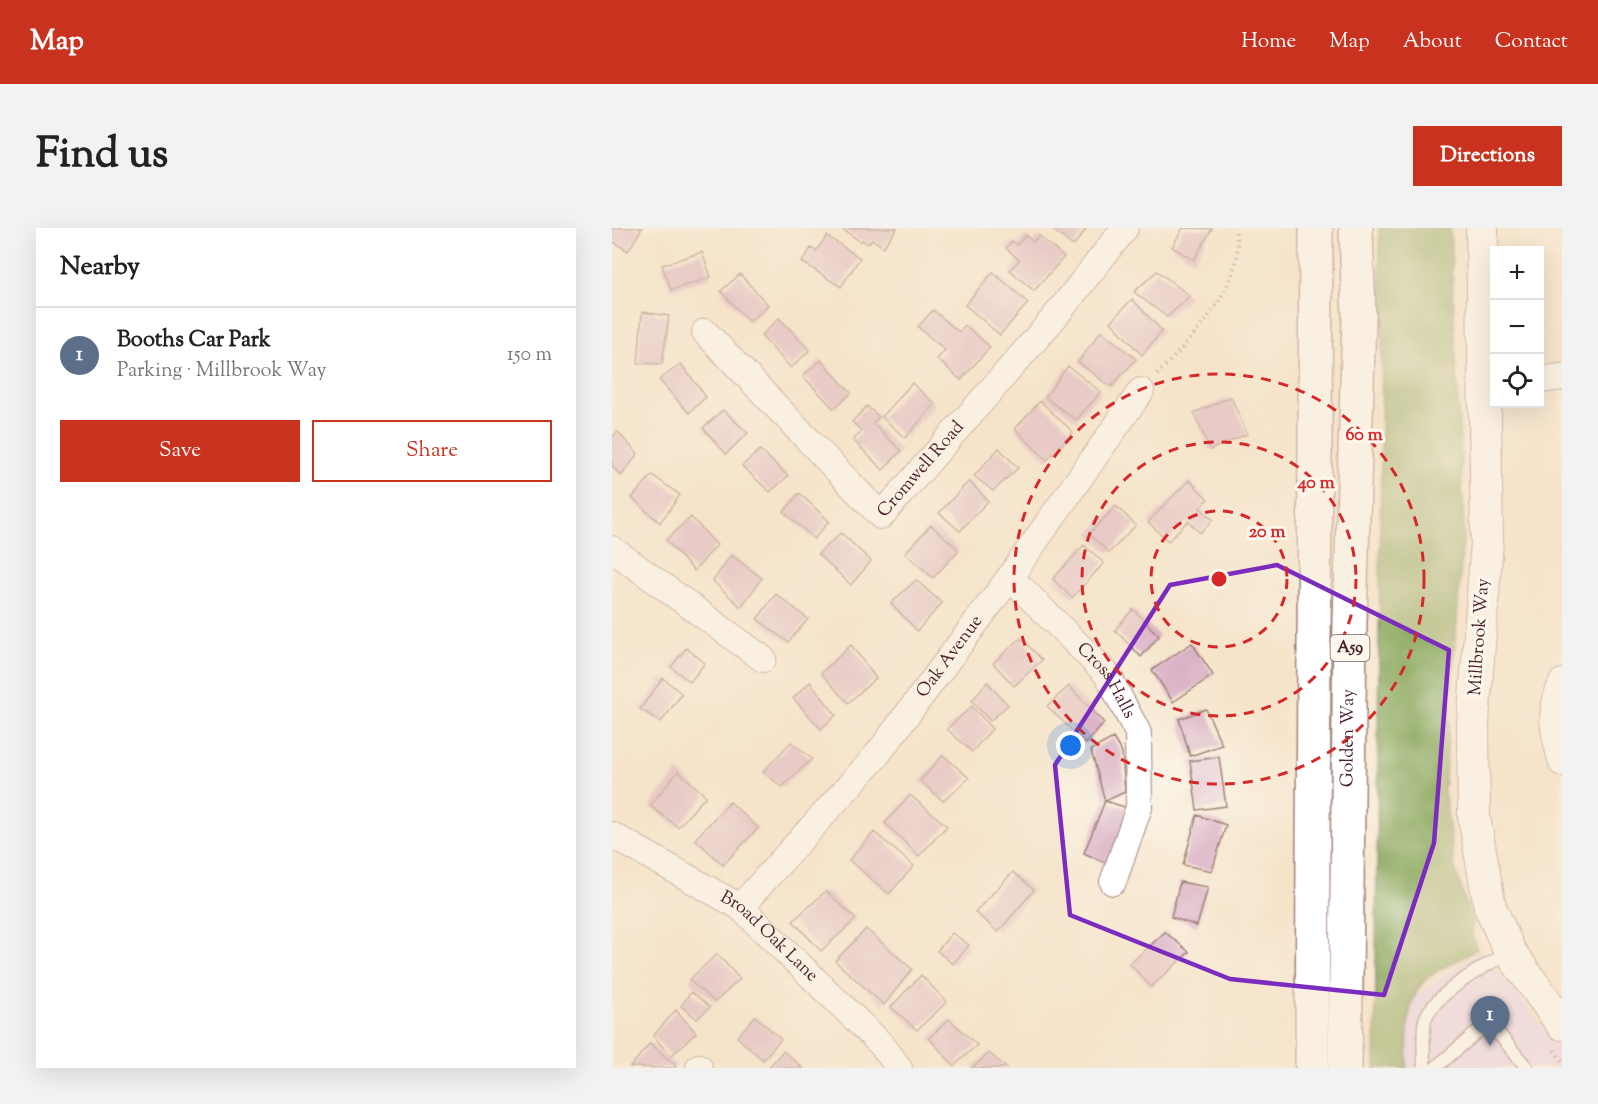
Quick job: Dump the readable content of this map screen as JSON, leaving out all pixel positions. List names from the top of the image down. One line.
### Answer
{"streets":{"highway":["A59","Golden Way"],"street":["Cromwell Road","Millbrook Way","Oak Avenue","Cross Halls","Broad Oak Lane"]},"crossings":[["Oak Avenue","Cross Halls"],["Oak Avenue","Broad Oak Lane"]],"page":{"header":"Map","nav":["Home","Map","About","Contact"],"title":"Find us","buttons":["Directions",["Save","Share"]],"heading":"Nearby","map_buttons":["+","−"],"list":[{"mark":"1","name":"Booths Car Park","note":"Parking · Millbrook Way","value":"150 m"}],"pins":"1"},"rings":["60 m","40 m","20 m"]}
